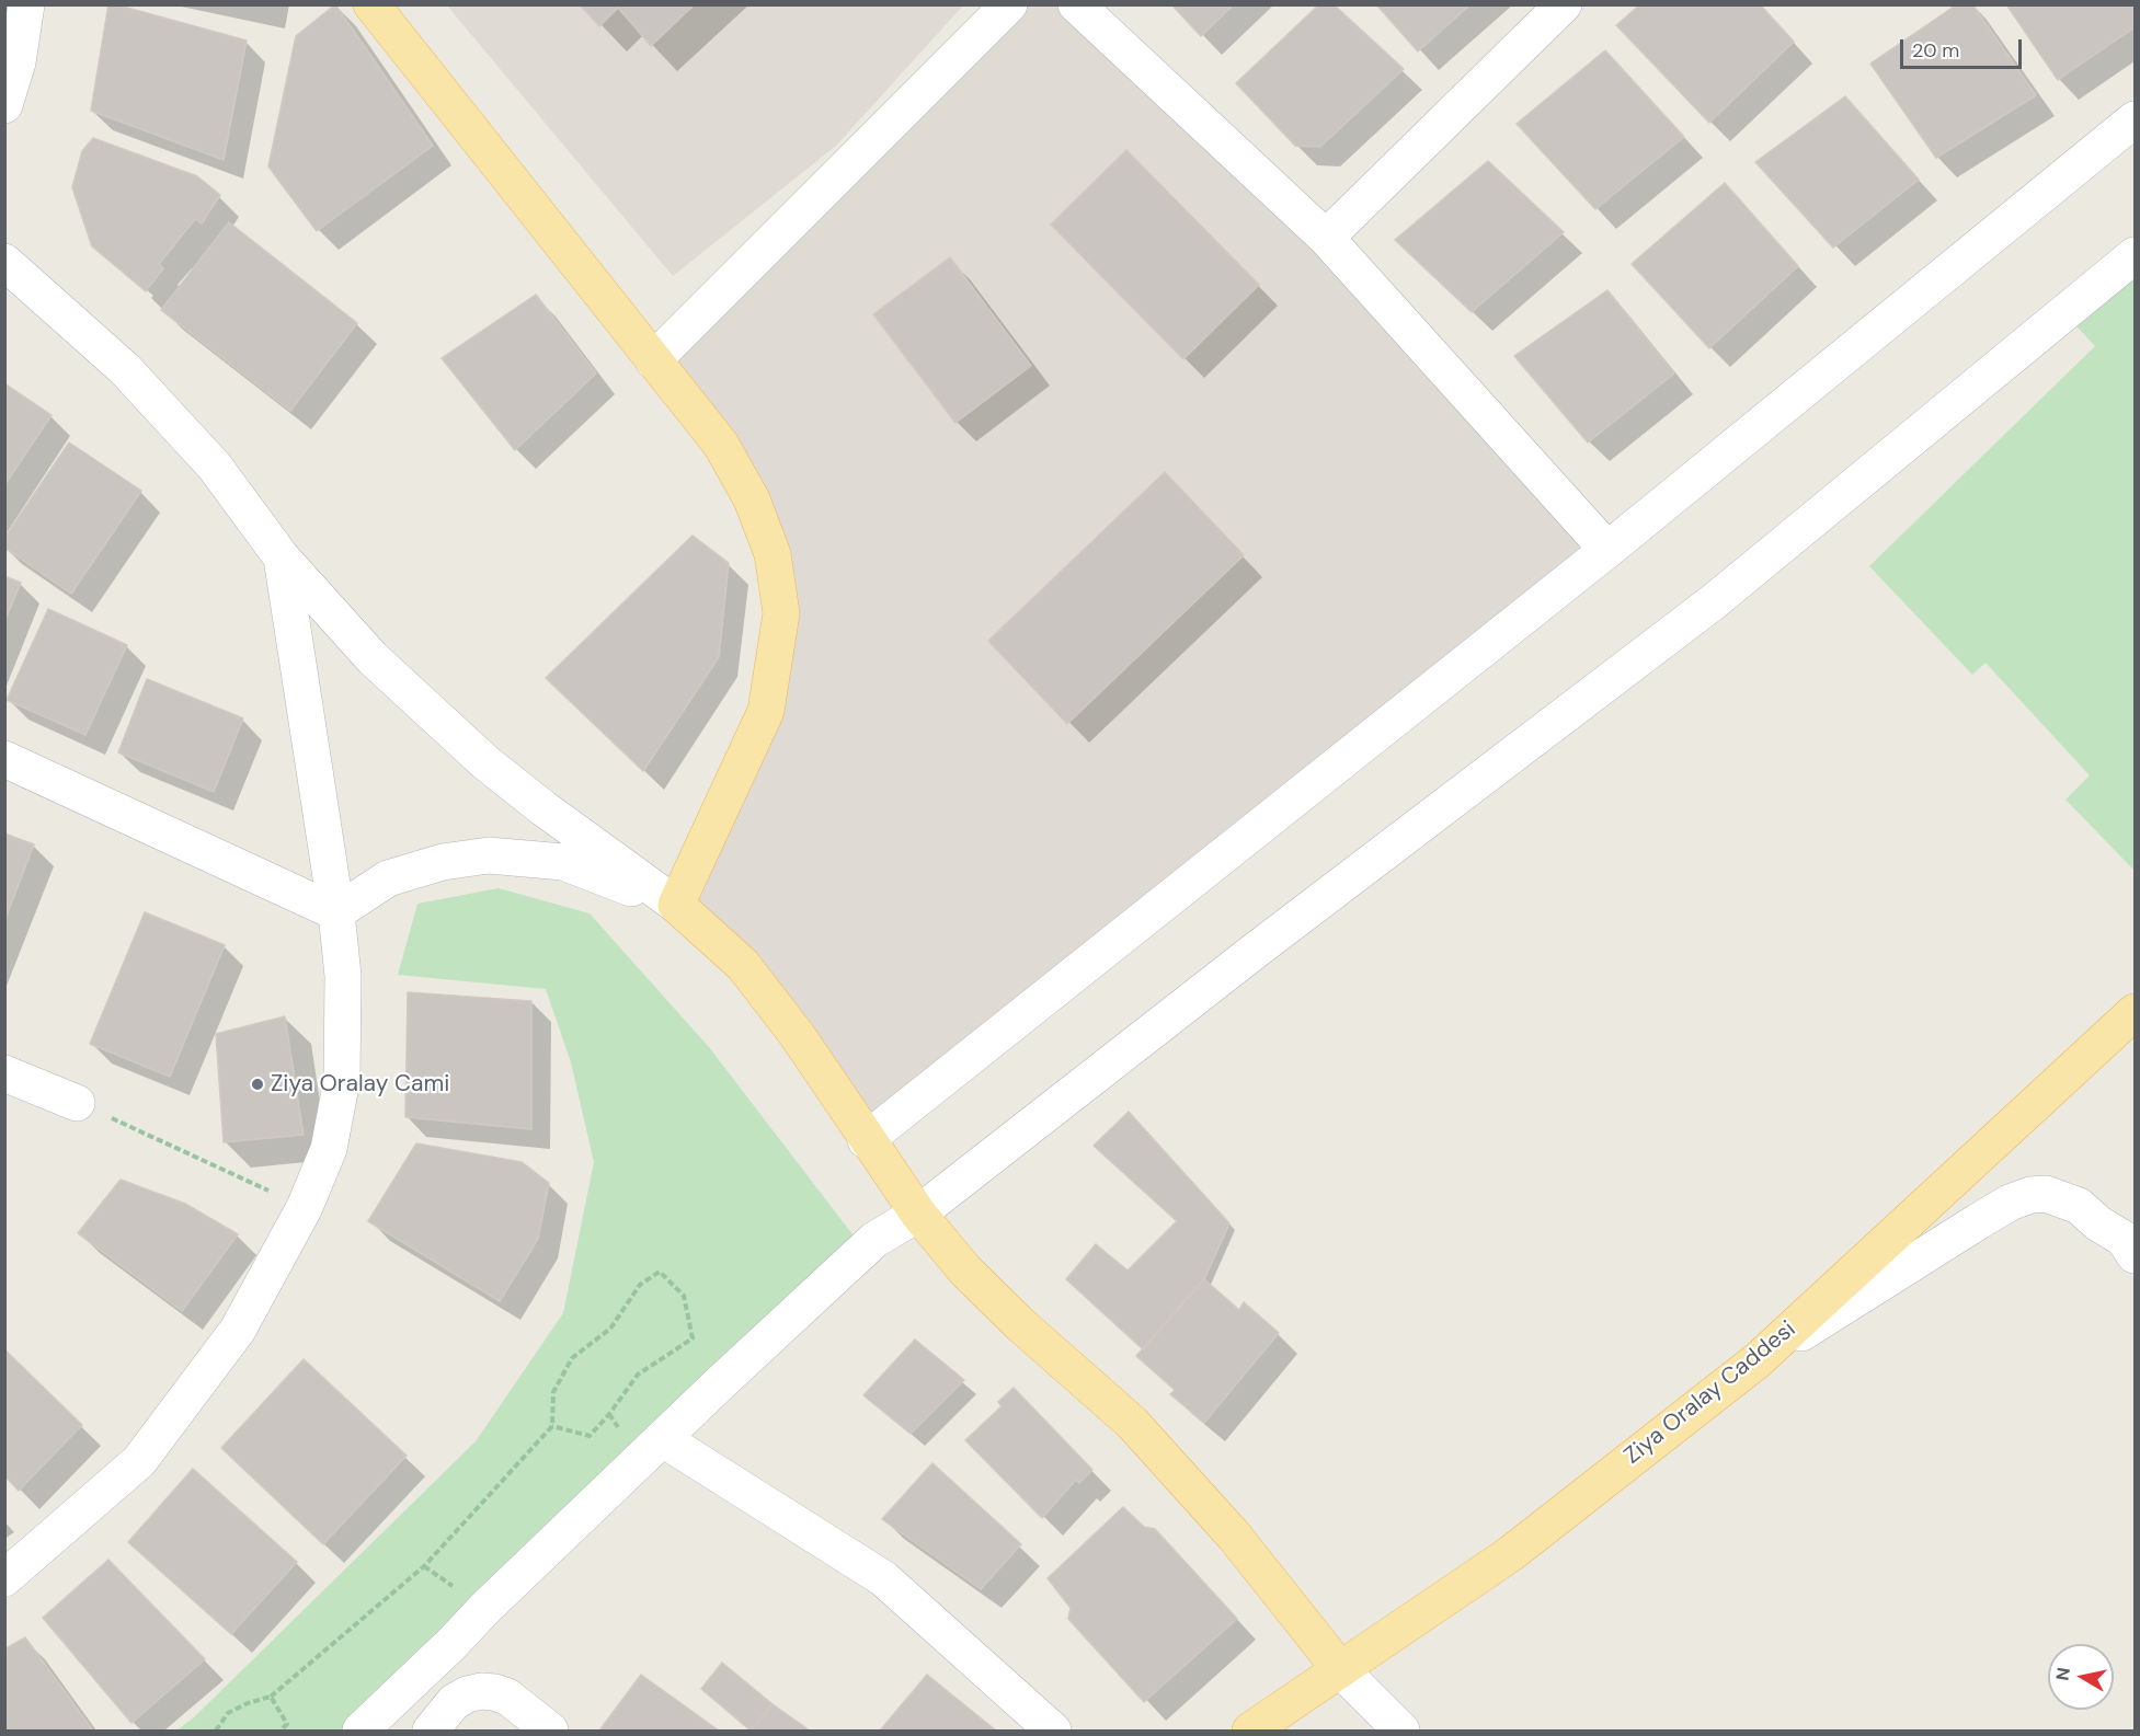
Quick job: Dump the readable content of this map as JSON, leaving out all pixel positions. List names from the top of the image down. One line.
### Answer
{"streets":{"main road":["Ziya Oralay Caddesi"]},"places":["Ziya Oralay Cami"],"scale_bar":"20 m","north":"left"}
